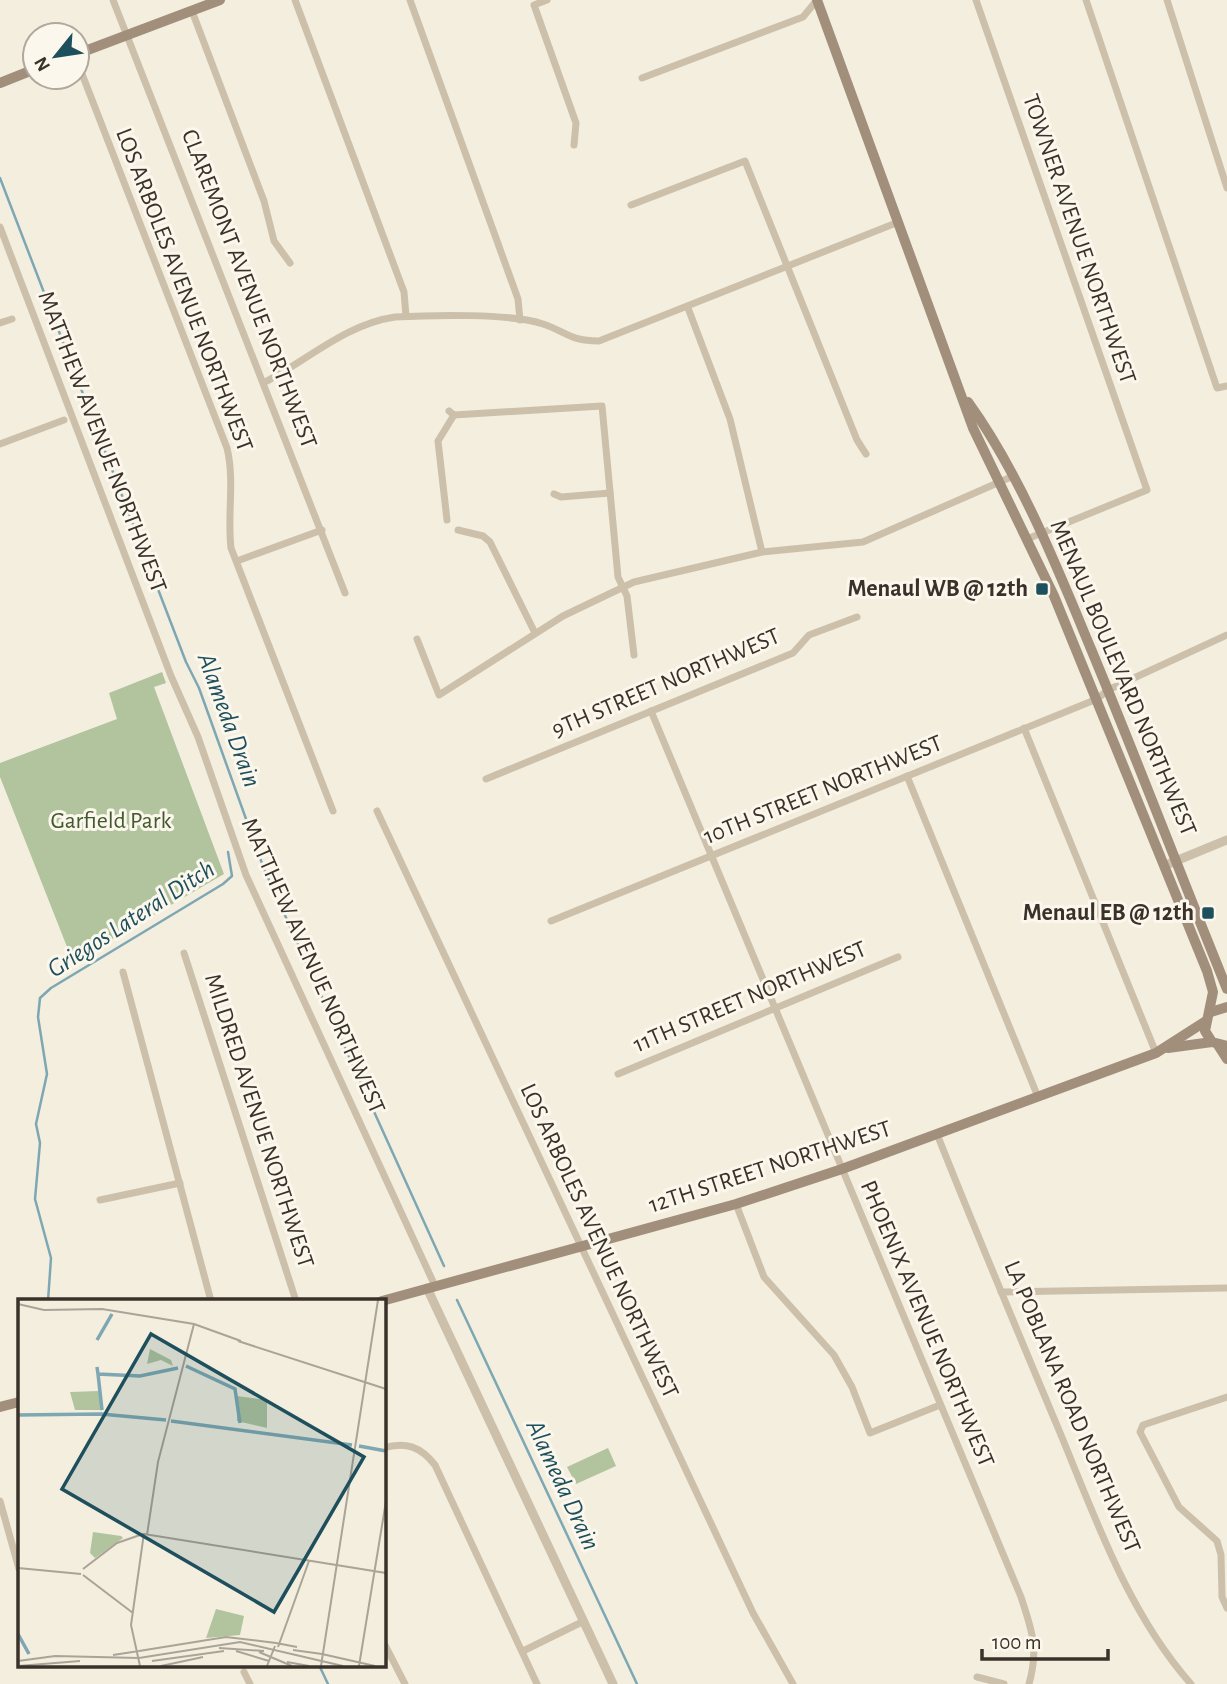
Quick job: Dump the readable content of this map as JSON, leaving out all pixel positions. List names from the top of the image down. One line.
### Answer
{"streets":{"main road":["MENAUL BOULEVARD NORTHWEST","12TH STREET NORTHWEST"],"street":["TOWNER AVENUE NORTHWEST","CLAREMONT AVENUE NORTHWEST","LOS ARBOLES AVENUE NORTHWEST","MATTHEW AVENUE NORTHWEST","9TH STREET NORTHWEST","10TH STREET NORTHWEST","11TH STREET NORTHWEST","MILDRED AVENUE NORTHWEST","PHOENIX AVENUE NORTHWEST","LA POBLANA ROAD NORTHWEST"]},"crossings":[["TOWNER AVENUE NORTHWEST","MENAUL BOULEVARD NORTHWEST"],["LOS ARBOLES AVENUE NORTHWEST","12TH STREET NORTHWEST"],["MATTHEW AVENUE NORTHWEST","12TH STREET NORTHWEST"],["MENAUL BOULEVARD NORTHWEST","10TH STREET NORTHWEST"],["MENAUL BOULEVARD NORTHWEST","12TH STREET NORTHWEST"],["9TH STREET NORTHWEST","PHOENIX AVENUE NORTHWEST"],["10TH STREET NORTHWEST","PHOENIX AVENUE NORTHWEST"],["11TH STREET NORTHWEST","PHOENIX AVENUE NORTHWEST"],["12TH STREET NORTHWEST","PHOENIX AVENUE NORTHWEST"],["12TH STREET NORTHWEST","LA POBLANA ROAD NORTHWEST"]],"water":["Alameda Drain","Griegos Lateral Ditch"],"parks":["Garfield Park"],"places":{"transit":["Menaul WB @ 12th","Menaul EB @ 12th"]},"scale_bar":"100 m","north":"bottom left"}
